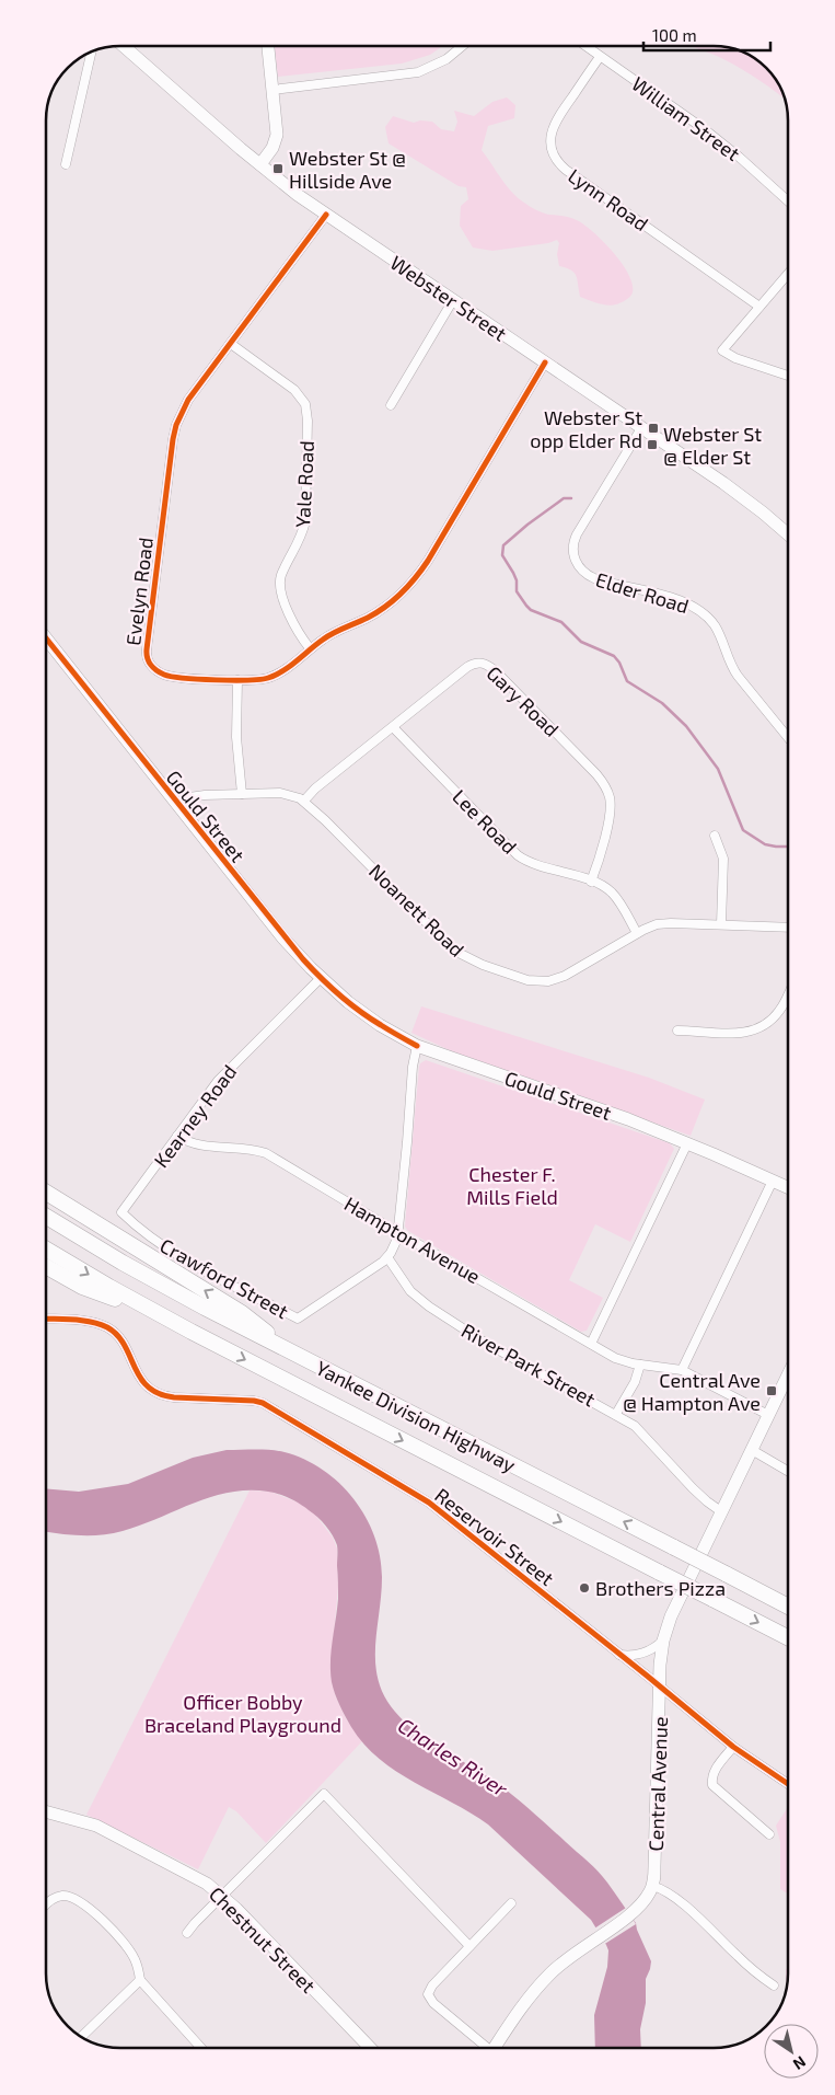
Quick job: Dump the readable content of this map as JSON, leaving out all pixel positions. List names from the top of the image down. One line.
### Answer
{"streets":{"highway":["Yankee Division Highway"],"main road":["Webster Street","Gould Street","Central Avenue","Chestnut Street"],"street":["William Street","Lynn Road","Yale Road","Evelyn Road","Elder Road","Gary Road","Lee Road","Noanett Road","Kearney Road","Hampton Avenue","Crawford Street","River Park Street","Reservoir Street"]},"crossings":[["William Street","Lynn Road"],["Webster Street","Evelyn Road"],["Webster Street","Elder Road"],["Yale Road","Evelyn Road"],["Gary Road","Lee Road"],["Gary Road","Noanett Road"],["Gould Street","Noanett Road"],["Gould Street","Kearney Road"],["Lee Road","Noanett Road"],["Kearney Road","Hampton Avenue"],["Kearney Road","Crawford Street"],["Hampton Avenue","Central Avenue"],["Crawford Street","River Park Street"],["River Park Street","Central Avenue"],["Reservoir Street","Central Avenue"]],"water":["Charles River"],"parks":["Chester F. Mills Field","Officer Bobby Braceland Playground"],"places":{"transit":["Webster St @ Hillside Ave","Webster St opp Elder Rd","Webster St @ Elder St","Central Ave @ Hampton Ave"],"other":["Brothers Pizza"]},"scale_bar":"100 m","north":"bottom right"}
